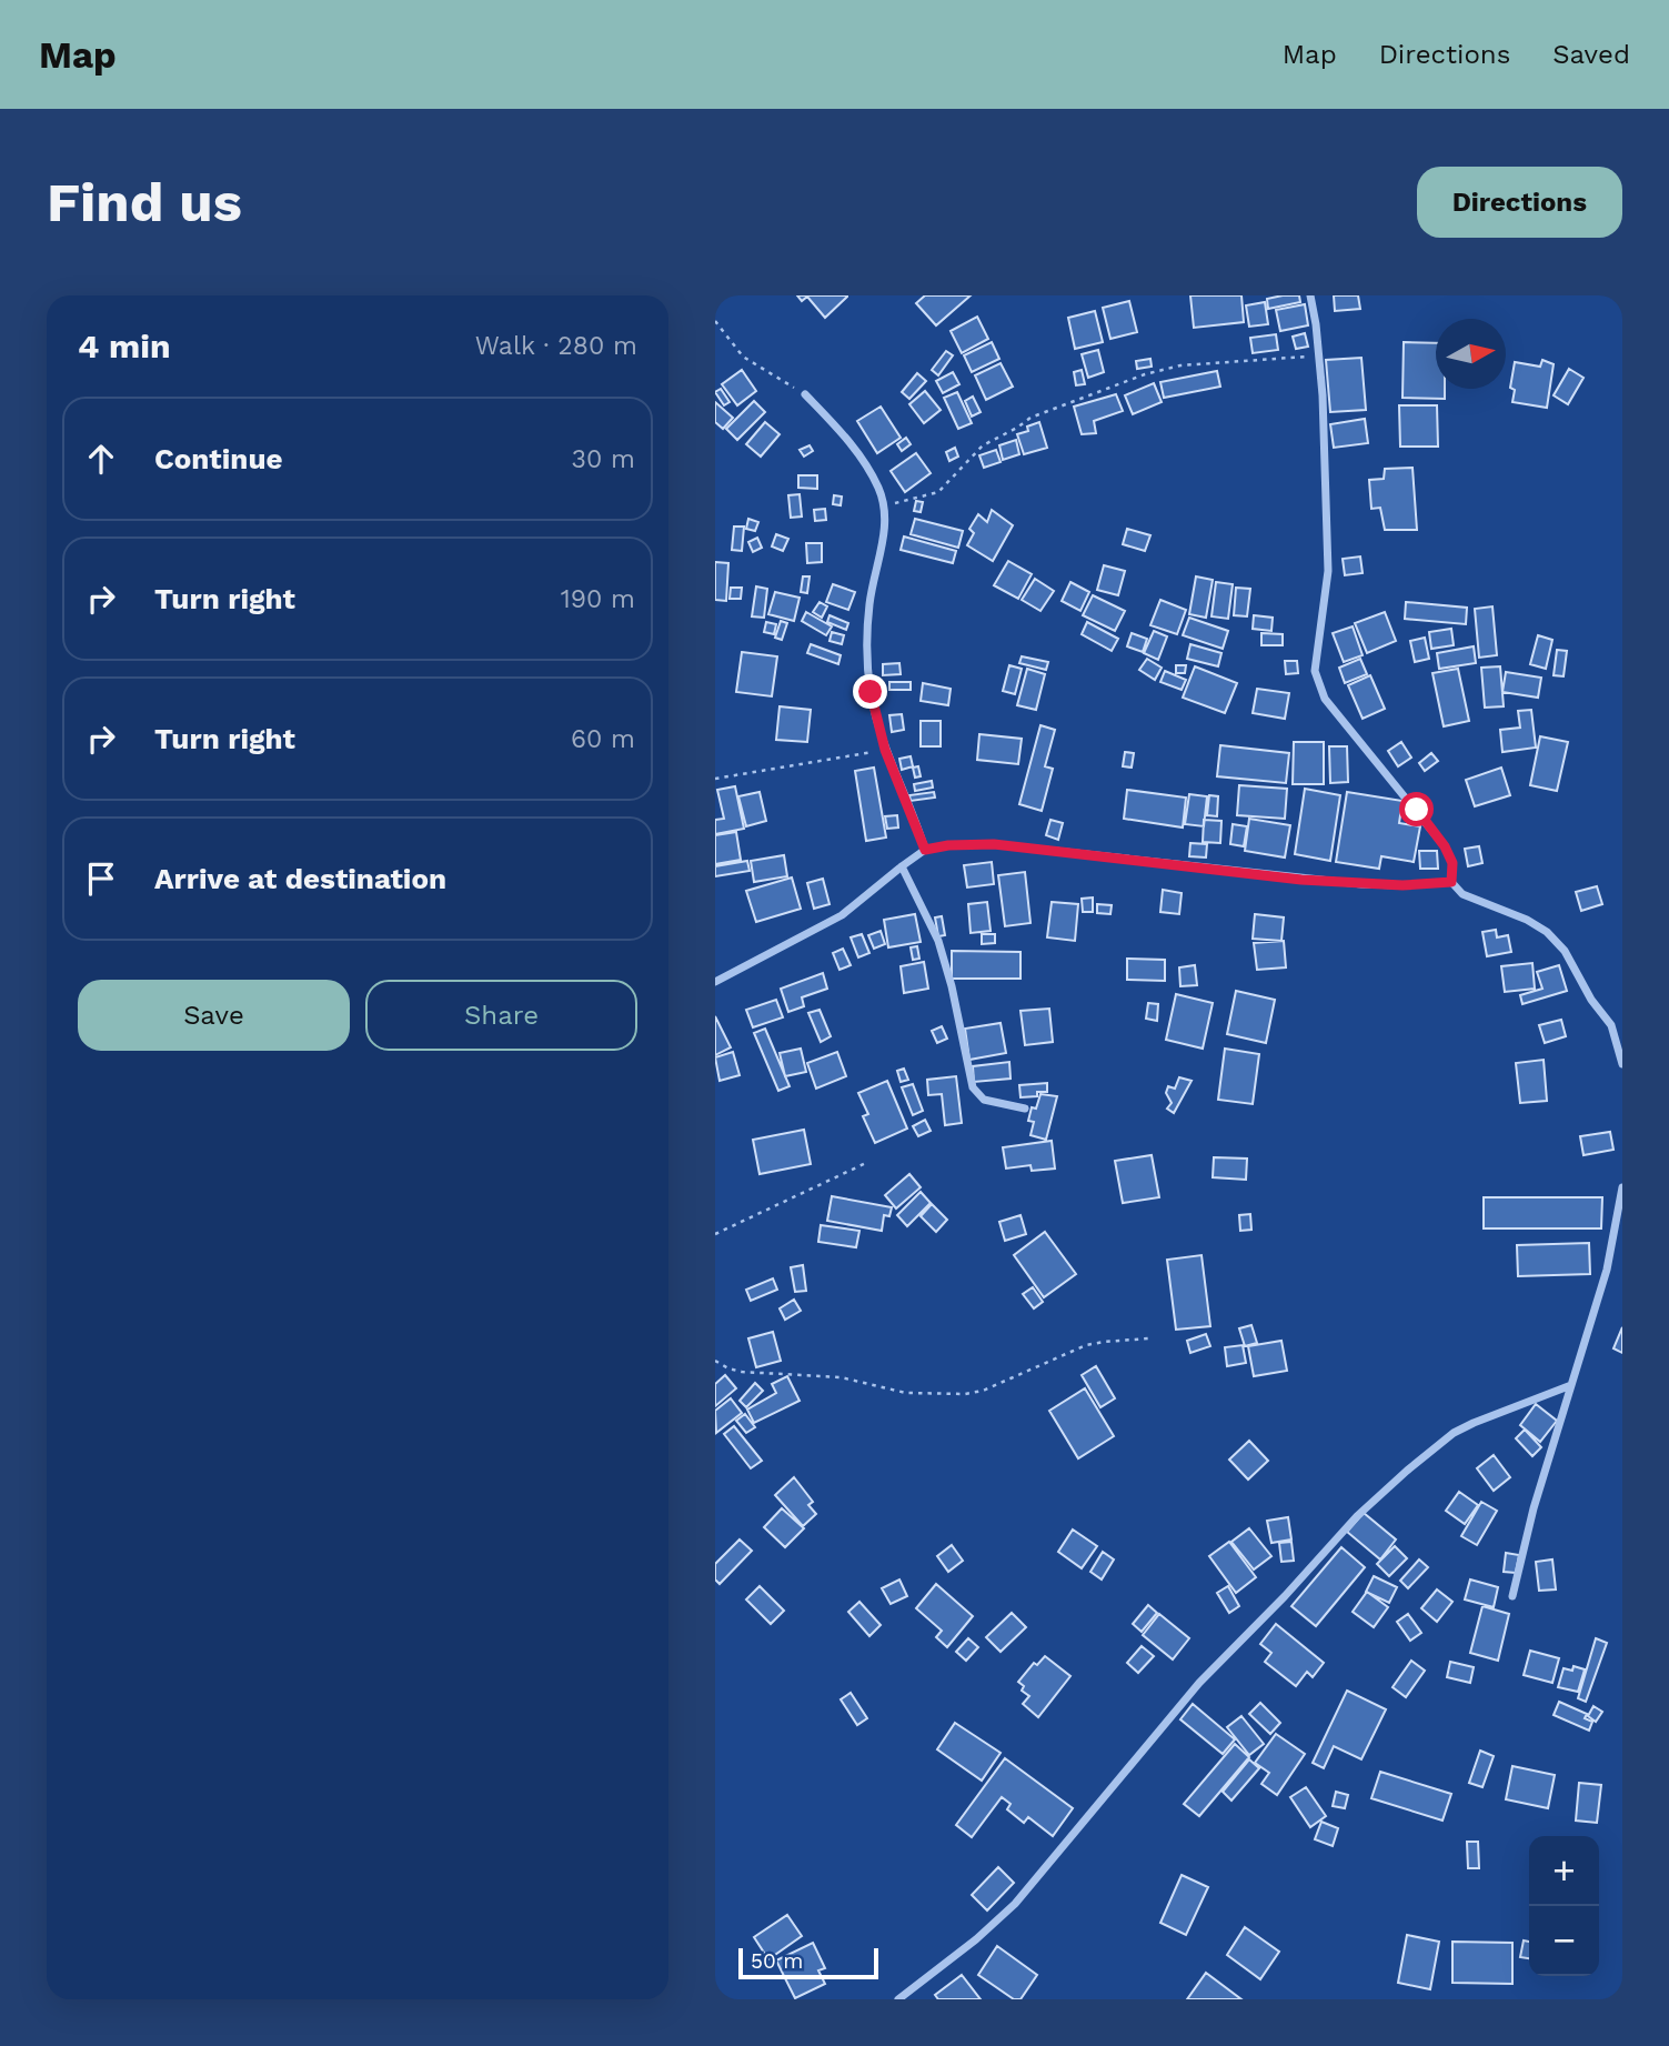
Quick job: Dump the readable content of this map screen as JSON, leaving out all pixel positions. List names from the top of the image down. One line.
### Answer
{"scale_bar":"50 m","north":"right","page":{"header":"Map","nav":["Map","Directions","Saved"],"buttons":["Directions",["Save","Share"]],"title":"Find us","heading":["4 min","Walk · 280 m"],"list":[["Continue","30 m"],["Turn right","190 m"],["Turn right","60 m"],"Arrive at destination"],"map_buttons":["+","−"],"scale":"50 m"}}
